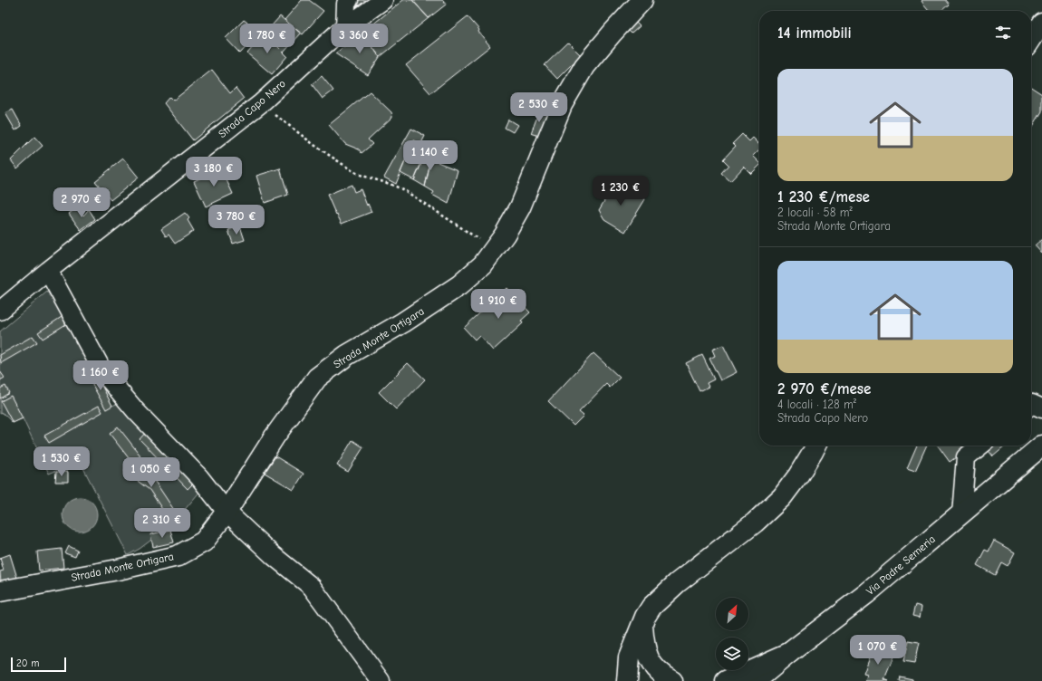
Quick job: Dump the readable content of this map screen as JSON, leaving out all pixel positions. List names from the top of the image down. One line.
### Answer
{"streets":{"main road":["Strada Monte Ortigara","Via Padre Semeria"],"street":["Strada Capo Nero"]},"scale_bar":"20 m","north":"top right","page":{"heading":"14 immobili","price":["1 780 €","3 360 €","2 530 €","1 140 €","3 180 €","1 230 €","2 970 €","3 780 €","1 910 €","1 160 €","1 530 €","1 050 €","2 310 €","1 070 €"],"list":[{"name":"1 230 €/mese","note":"2 locali · 58 m² · Strada Monte Ortigara"},{"name":"2 970 €/mese","note":"4 locali · 128 m² · Strada Capo Nero"}],"scale":"20 m"}}
